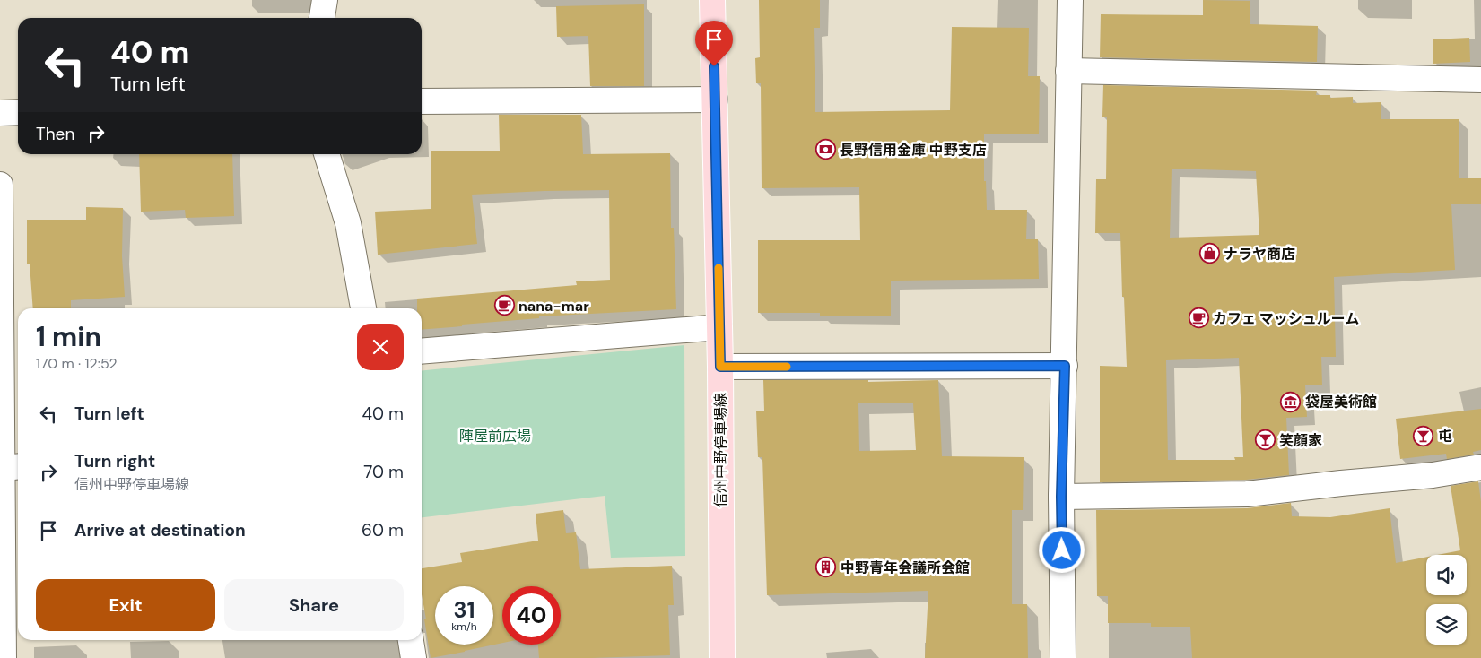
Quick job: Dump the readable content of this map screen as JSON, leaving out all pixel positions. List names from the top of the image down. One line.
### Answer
{"streets":{"main road":["信州中野停車場線"]},"parks":["陣屋前広場"],"places":{"bank":["長野信用金庫 中野支店"],"shop":["ナラヤ商店"],"cafe":["nana-mar","カフェ マッシュルーム"],"museum":["袋屋美術館"],"bar":["屯","笑顔家"],"building":["中野青年会議所会館"]},"page":{"turn":["40 m","Turn left"],"then":"Then","heading":["1 min","170 m · 12:52"],"list":[{"name":"Turn left","value":"40 m"},{"name":"Turn right","note":"信州中野停車場線","value":"70 m"},{"name":"Arrive at destination","value":"60 m"}],"buttons":["Exit","Share"],"speed":"31 km/h","limit":"40"}}
